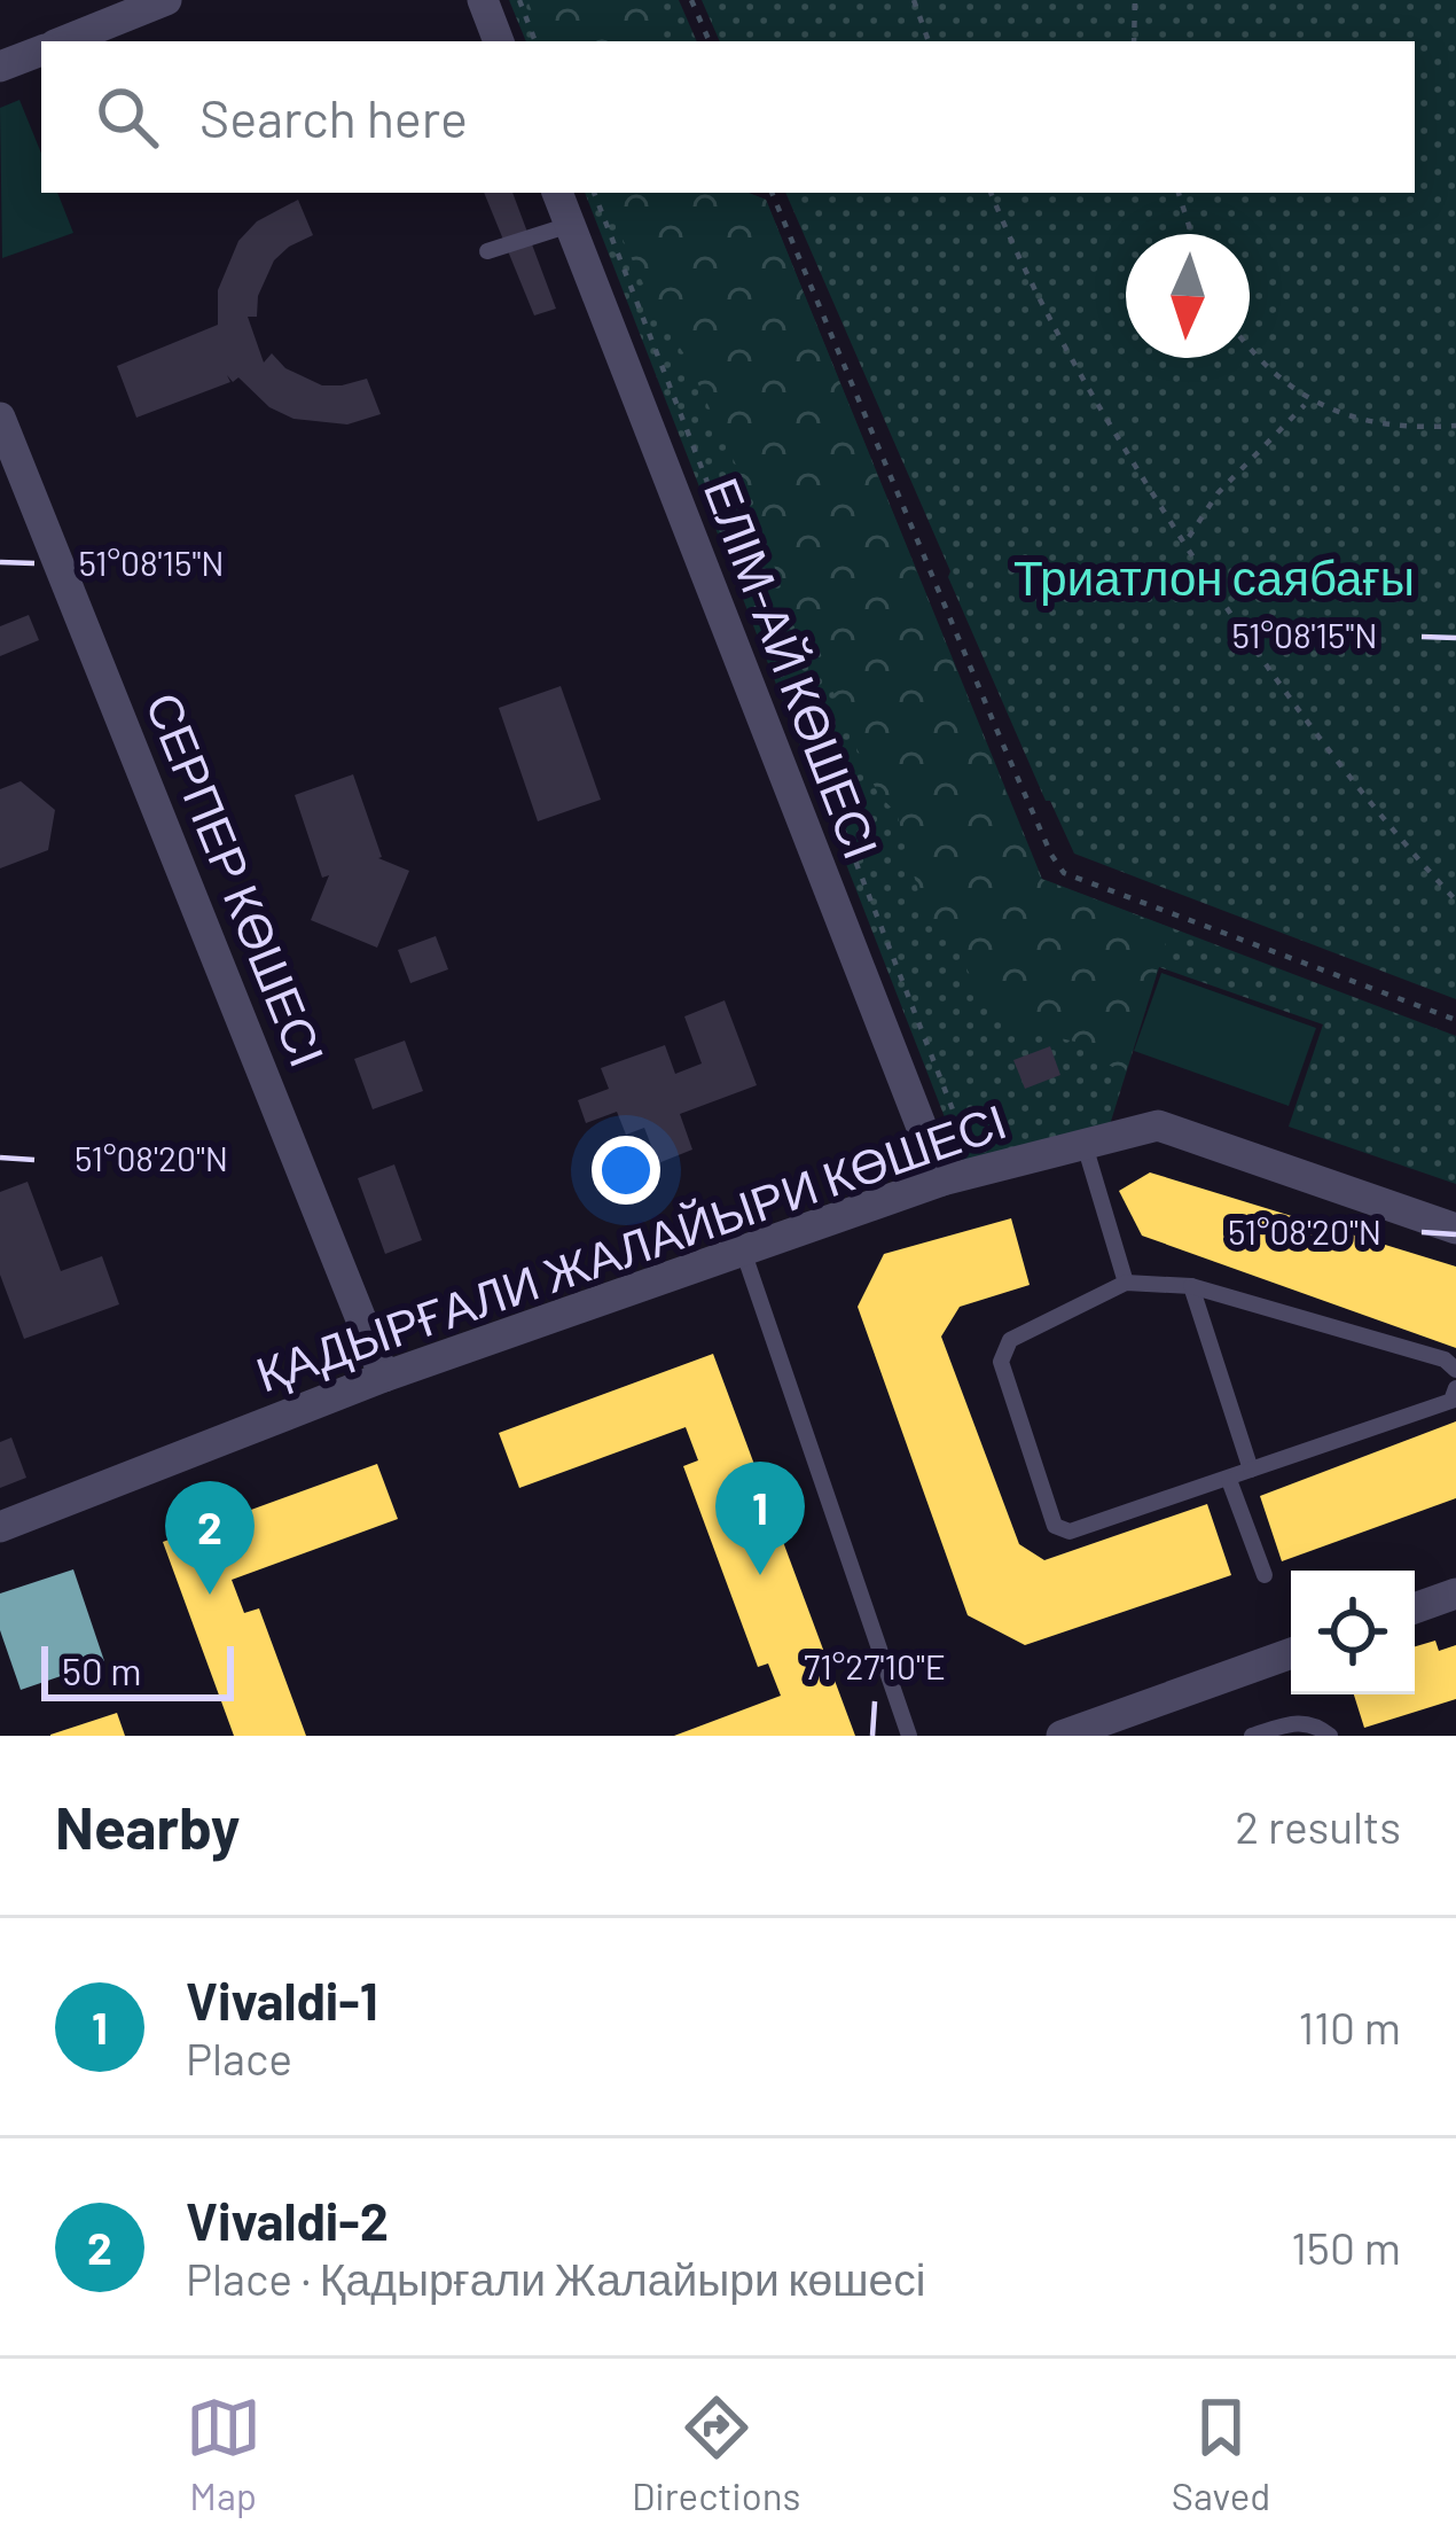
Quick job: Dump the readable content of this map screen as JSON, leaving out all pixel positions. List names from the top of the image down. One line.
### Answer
{"streets":{"street":["ЕЛІМ-АЙ КӨШЕСІ","СЕРПЕР КӨШЕСІ","ҚАДЫРҒАЛИ ЖАЛАЙЫРИ КӨШЕСІ"]},"crossings":[["ЕЛІМ-АЙ КӨШЕСІ","ҚАДЫРҒАЛИ ЖАЛАЙЫРИ КӨШЕСІ"],["СЕРПЕР КӨШЕСІ","ҚАДЫРҒАЛИ ЖАЛАЙЫРИ КӨШЕСІ"]],"parks":["Триатлон саябағы"],"scale_bar":"50 m","north":"bottom","page":{"search":"Search here","pins":["1","2"],"scale":"50 m","heading":["Nearby","2 results"],"list":[{"mark":"1","name":"Vivaldi-1","note":"Place","value":"110 m"},{"mark":"2","name":"Vivaldi-2","note":"Place · Қадырғали Жалайыри көшесі","value":"150 m"}],"nav":["Map","Directions","Saved"]},"coordinates":["51°08'15\"N","51°08'20\"N","71°27'10\"E"]}
